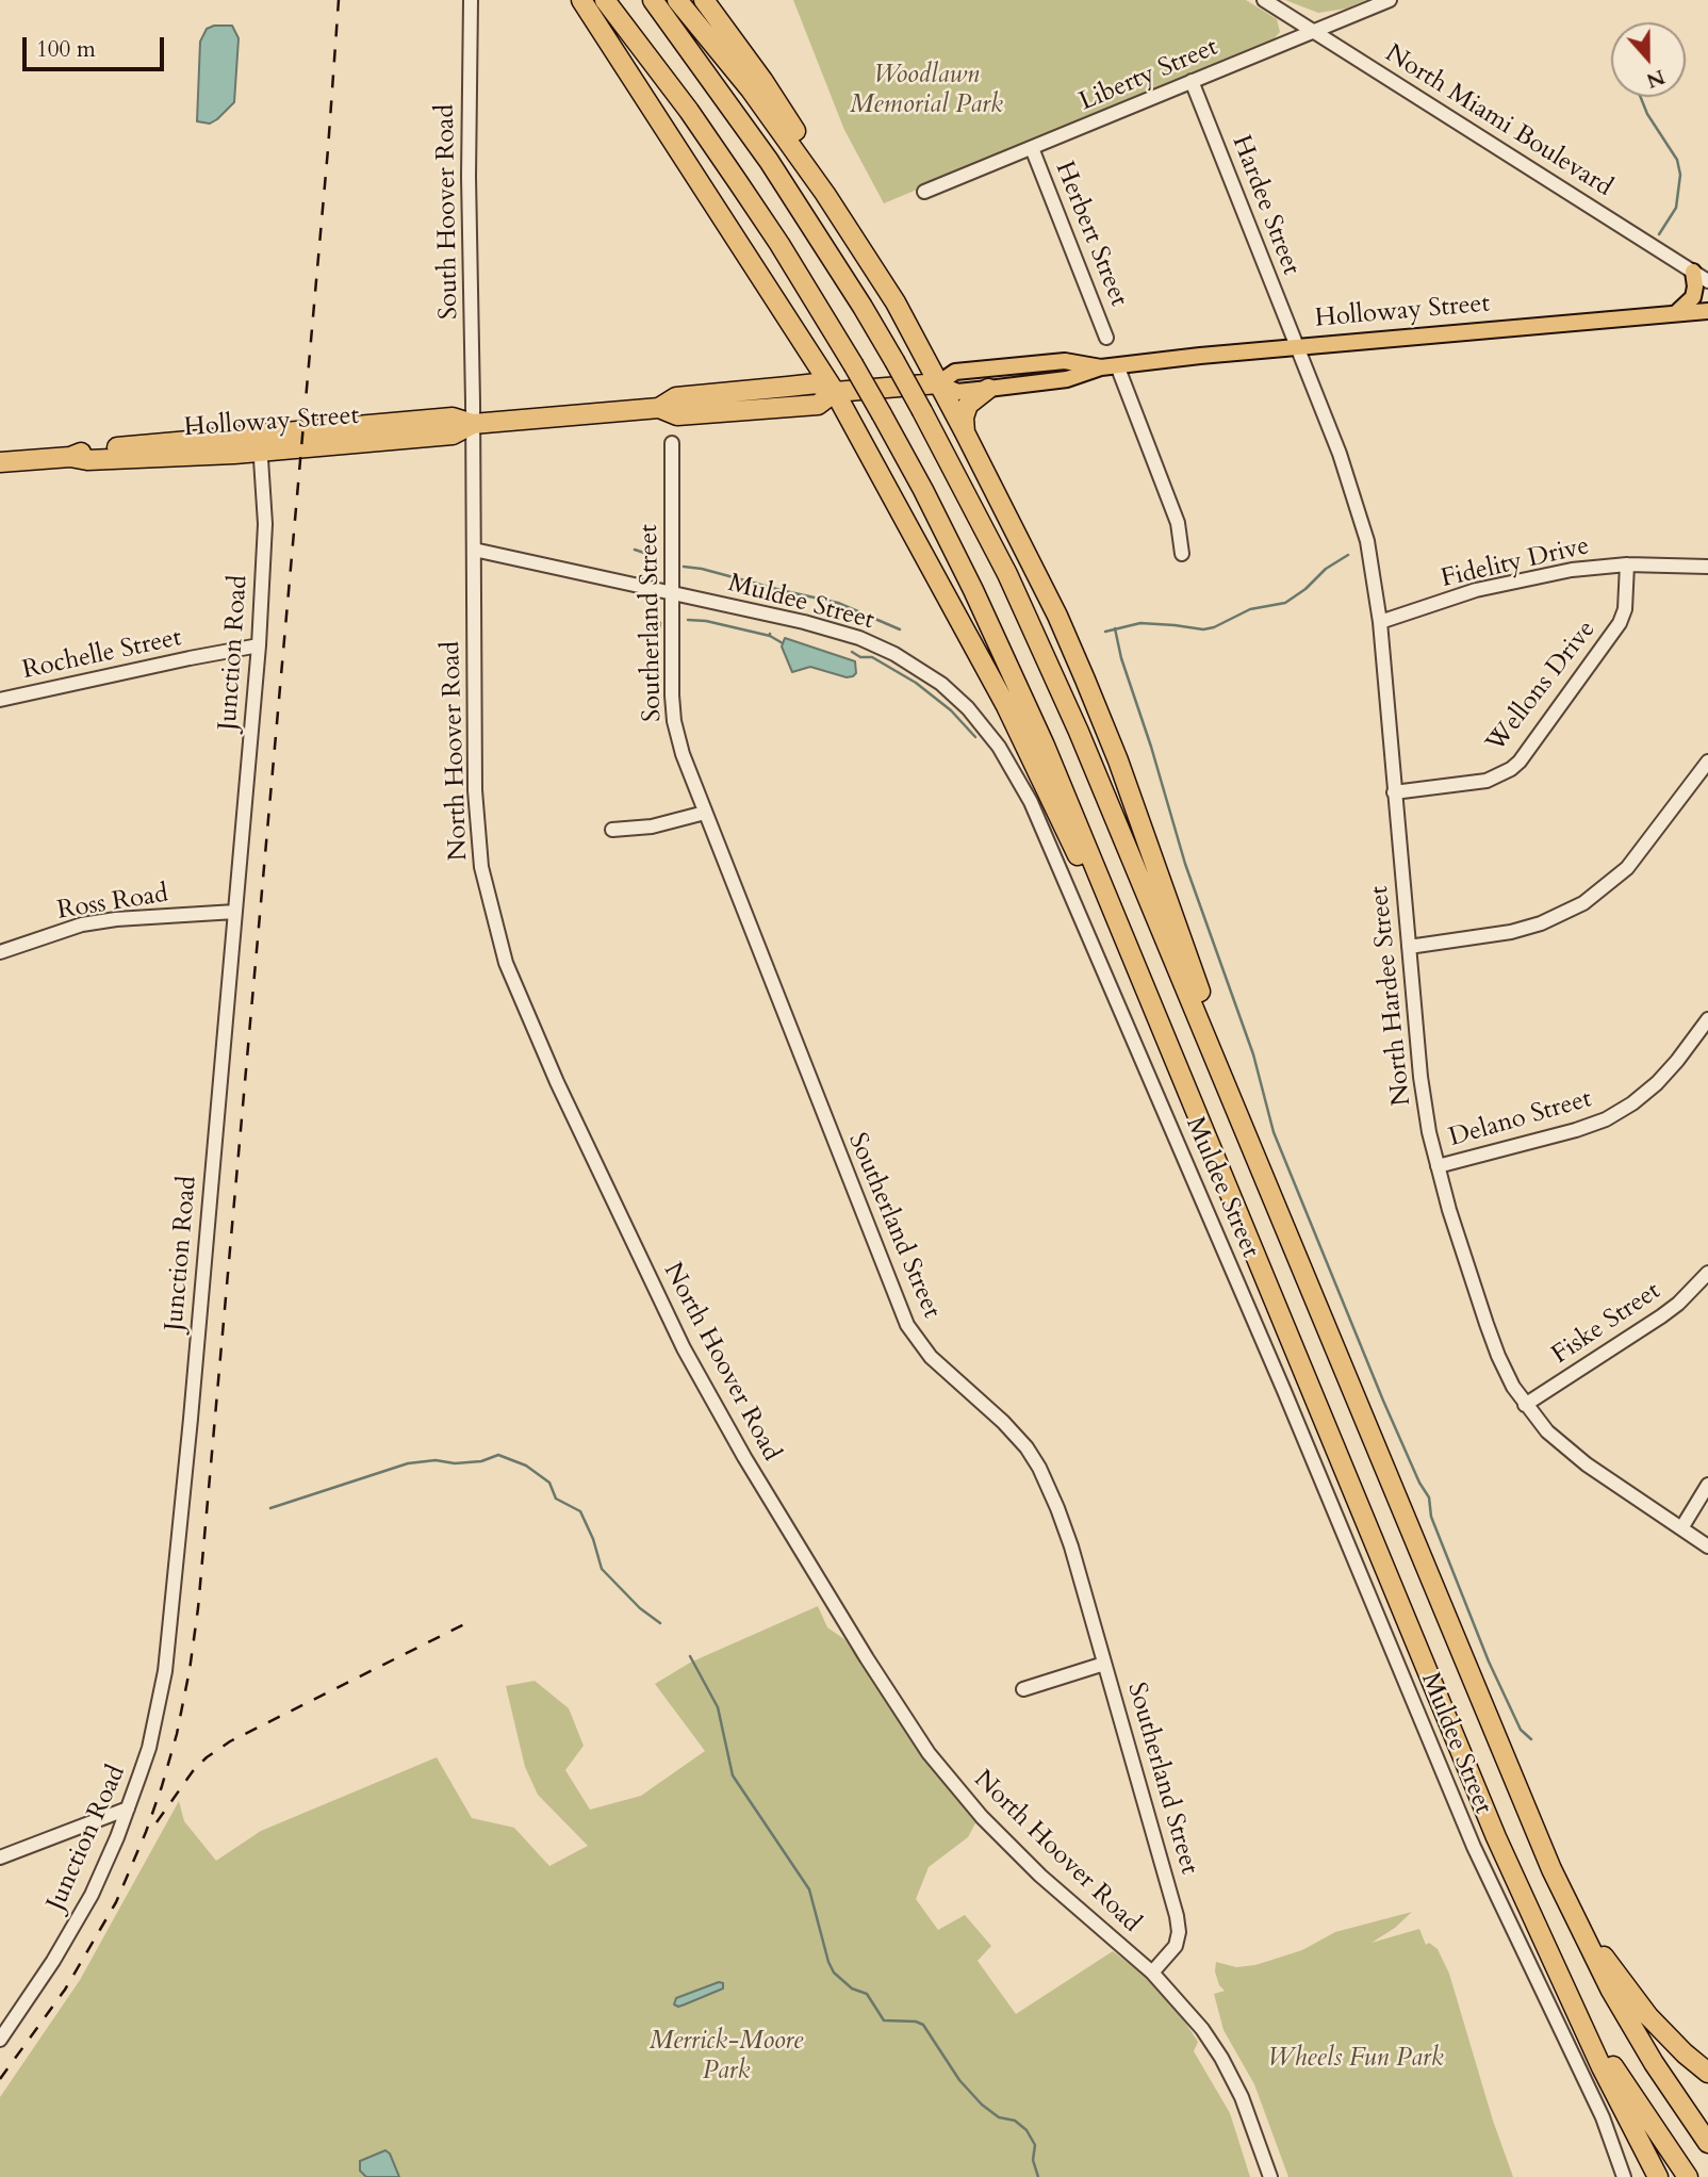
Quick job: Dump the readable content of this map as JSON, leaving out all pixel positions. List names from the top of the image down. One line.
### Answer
{"streets":{"highway":["Holloway Street"],"street":["Liberty Street","North Miami Boulevard","Hardee Street","South Hoover Road","Herbert Street","Fidelity Drive","Muldee Street","Southerland Street","Junction Road","Rochelle Street","Wellons Drive","North Hoover Road","Ross Road","North Hardee Street","Delano Street","Fiske Street"]},"crossings":[["Liberty Street","North Miami Boulevard"],["Liberty Street","Hardee Street"],["Liberty Street","Herbert Street"],["Hardee Street","Holloway Street"],["Hardee Street","North Hardee Street"],["South Hoover Road","Holloway Street"],["South Hoover Road","North Hoover Road"],["Holloway Street","Junction Road"],["Holloway Street","North Hoover Road"],["Holloway Street","North Hardee Street"],["Fidelity Drive","Wellons Drive"],["Fidelity Drive","North Hardee Street"],["Muldee Street","Southerland Street"],["Muldee Street","North Hoover Road"],["Southerland Street","North Hoover Road"],["Junction Road","Rochelle Street"],["Junction Road","Ross Road"],["Wellons Drive","North Hardee Street"],["North Hardee Street","Delano Street"],["North Hardee Street","Fiske Street"]],"parks":["Woodlawn Memorial Park","Merrick-Moore Park","Wheels Fun Park"],"scale_bar":"100 m","north":"bottom"}
